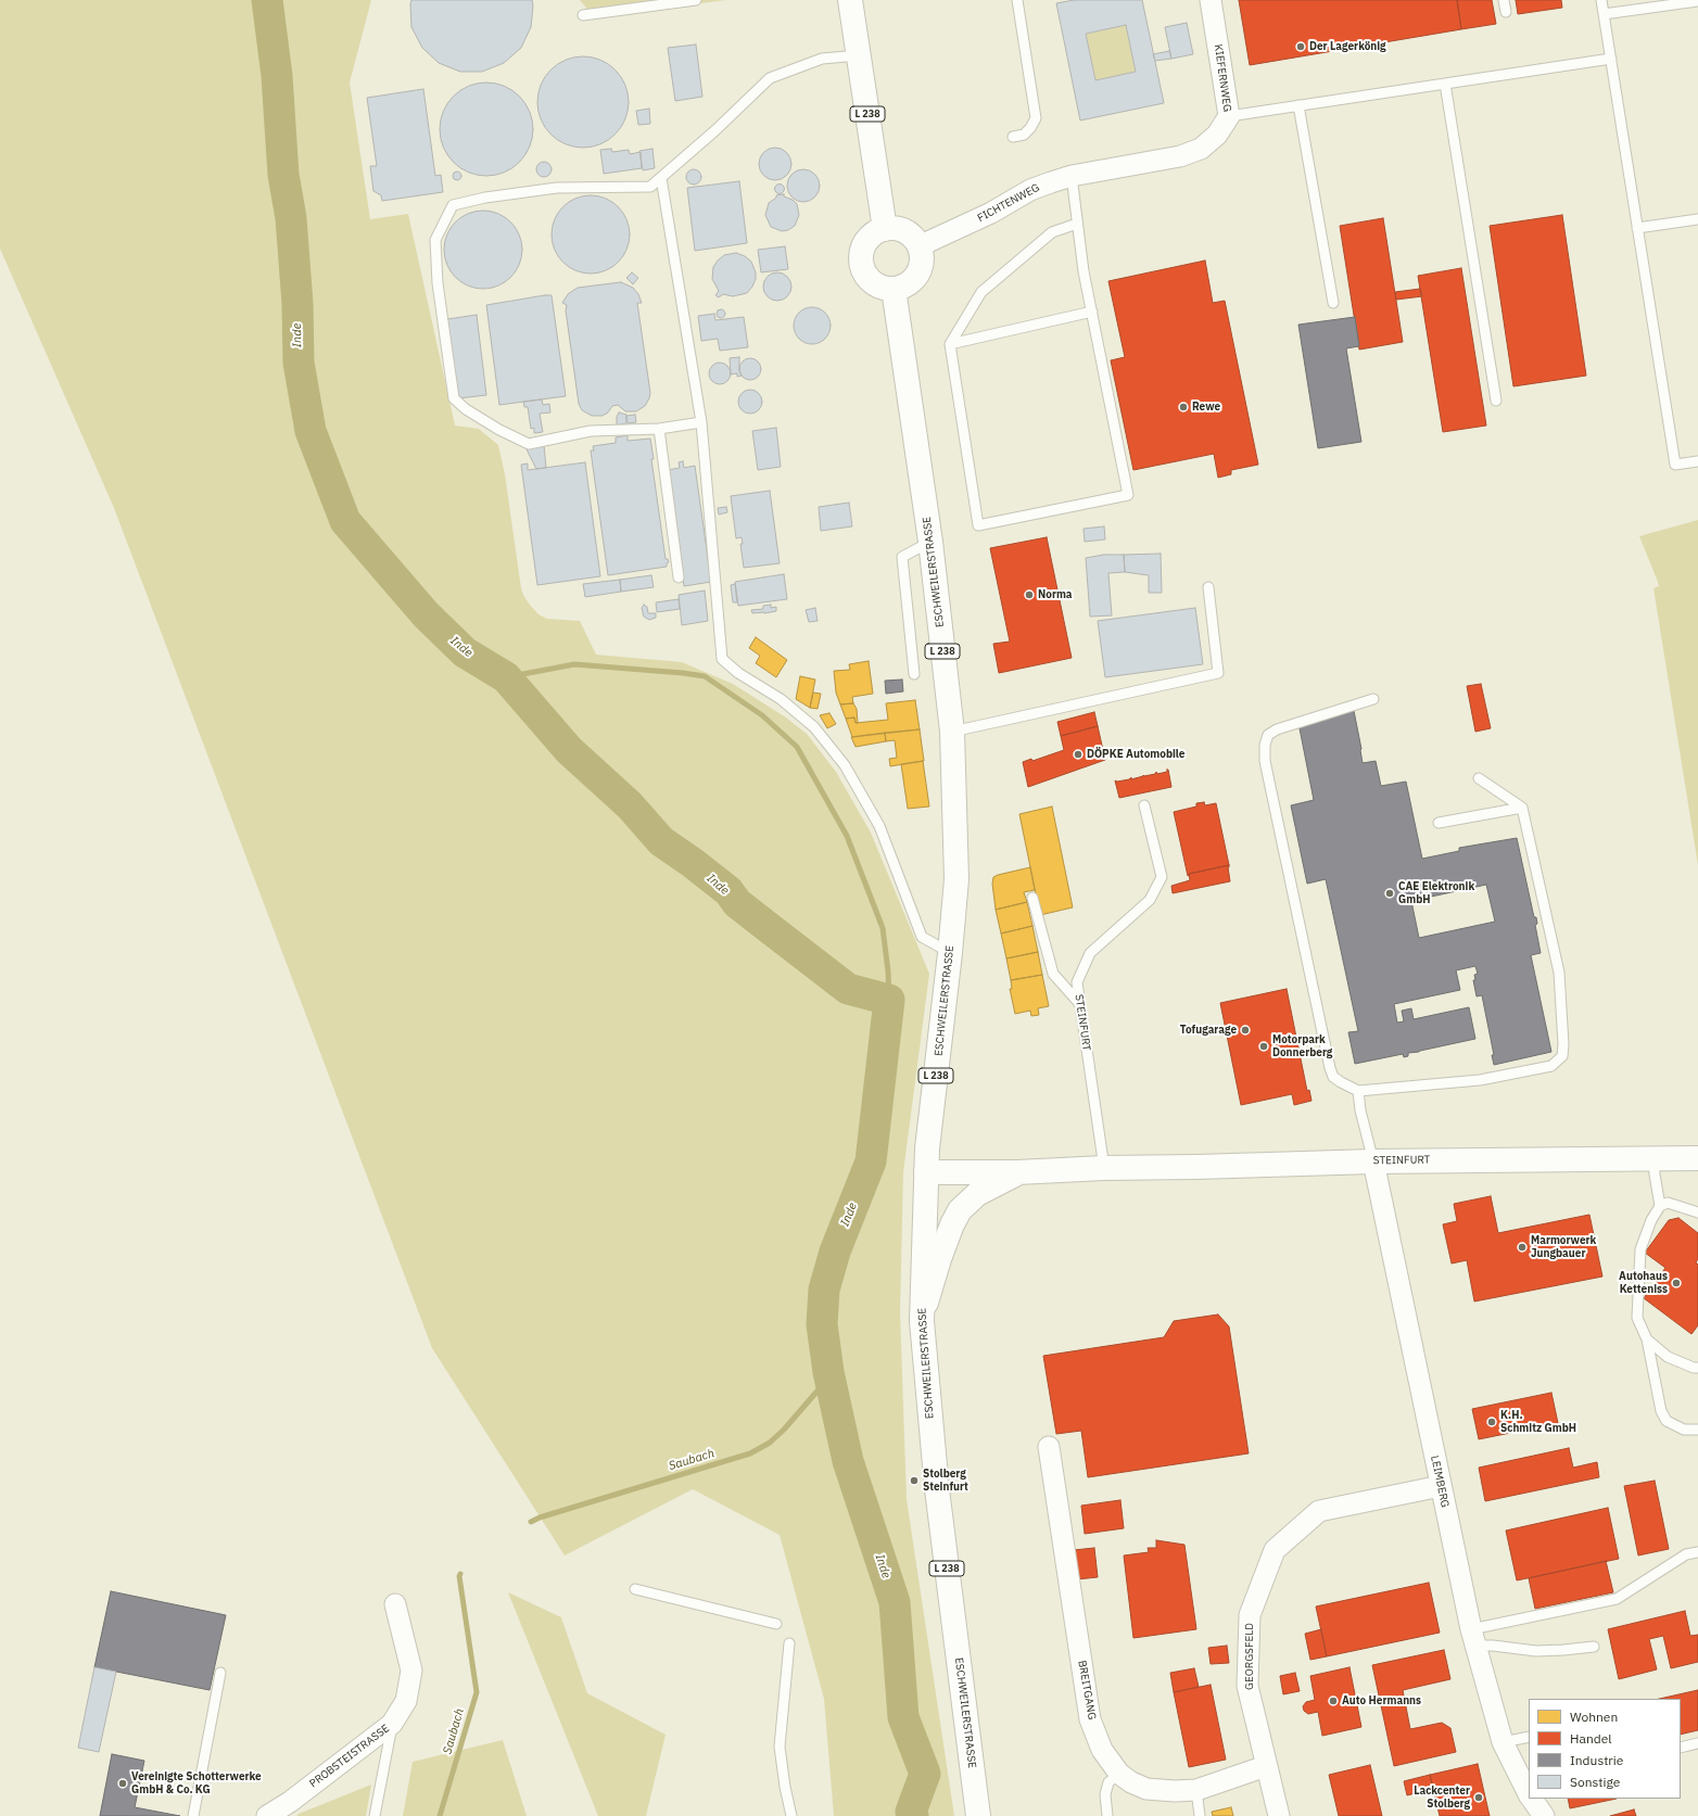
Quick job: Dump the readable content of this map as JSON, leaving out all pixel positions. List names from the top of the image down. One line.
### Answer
{"streets":{"main road":["L 238","ESCHWEILERSTRASSE","STEINFURT"],"street":["KIEFERNWEG","FICHTENWEG","LEIMBERG","GEORGSFELD","BREITGANG","PROBSTEISTRASSE"]},"crossings":[["KIEFERNWEG","FICHTENWEG"],["L 238","FICHTENWEG"],["L 238","ESCHWEILERSTRASSE"],["FICHTENWEG","ESCHWEILERSTRASSE"],["ESCHWEILERSTRASSE","STEINFURT"],["STEINFURT","LEIMBERG"],["LEIMBERG","GEORGSFELD"],["GEORGSFELD","BREITGANG"]],"water":["Inde","Saubach"],"places":["Der Lagerkönig","Rewe","Norma","DÖPKE Automobile","CAE Elektronik GmbH","Tofugarage","Motorpark Donnerberg","Marmorwerk Jungbauer","Autohaus Ketteniss","K.H. Schmitz GmbH","Stolberg Steinfurt","Auto Hermanns","Vereinigte Schotterwerke GmbH & Co. KG","Lackcenter Stolberg"],"legend":["Wohnen","Handel","Industrie","Sonstige"]}
